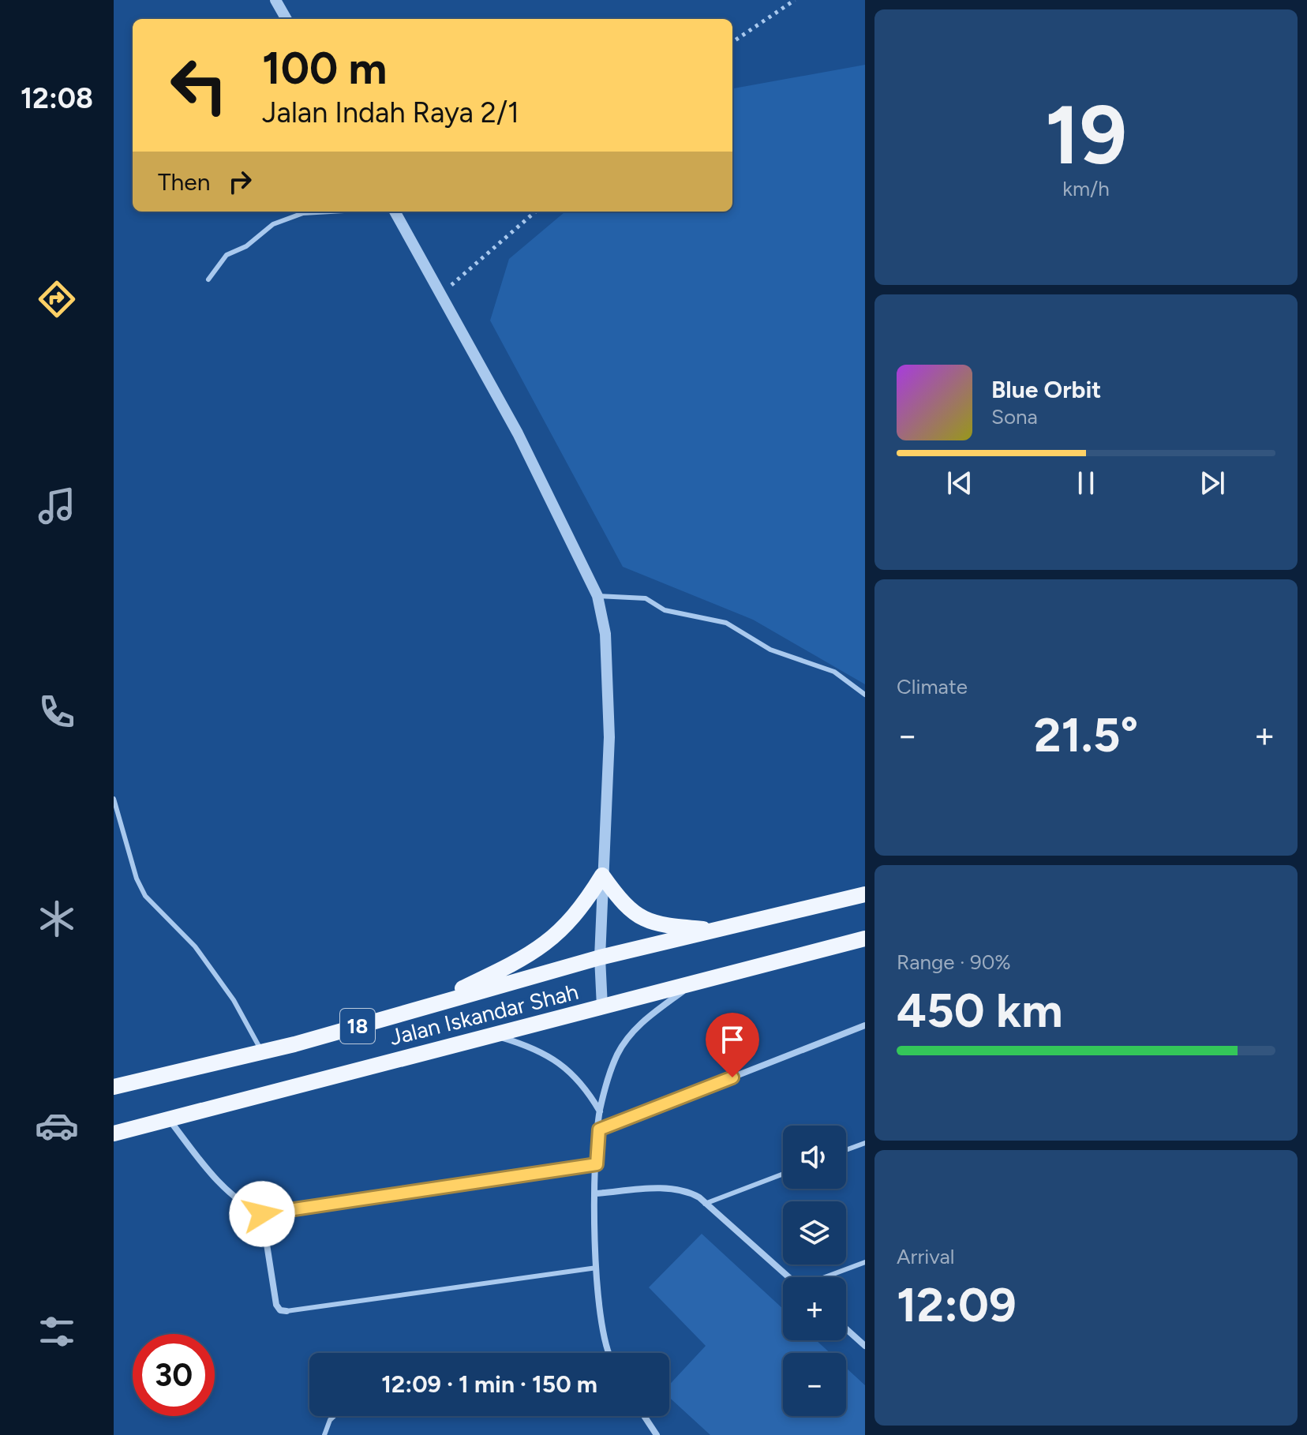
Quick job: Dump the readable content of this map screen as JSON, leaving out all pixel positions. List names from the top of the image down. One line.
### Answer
{"streets":{"main road":["Jalan Iskandar Shah","18"]},"page":{"tabs":"12:08","tile":[["19","km/h"],"Climate",["Range · 90%","450 km"],["Arrival","12:09"]],"turn":["100 m","Jalan Indah Raya 2/1"],"then":"Then","song":["Blue Orbit","Sona"],"heat":["−","21.5°","+"],"map_buttons":["+","−"],"limit":"30","trip":"12:09 · 1 min · 150 m"}}
